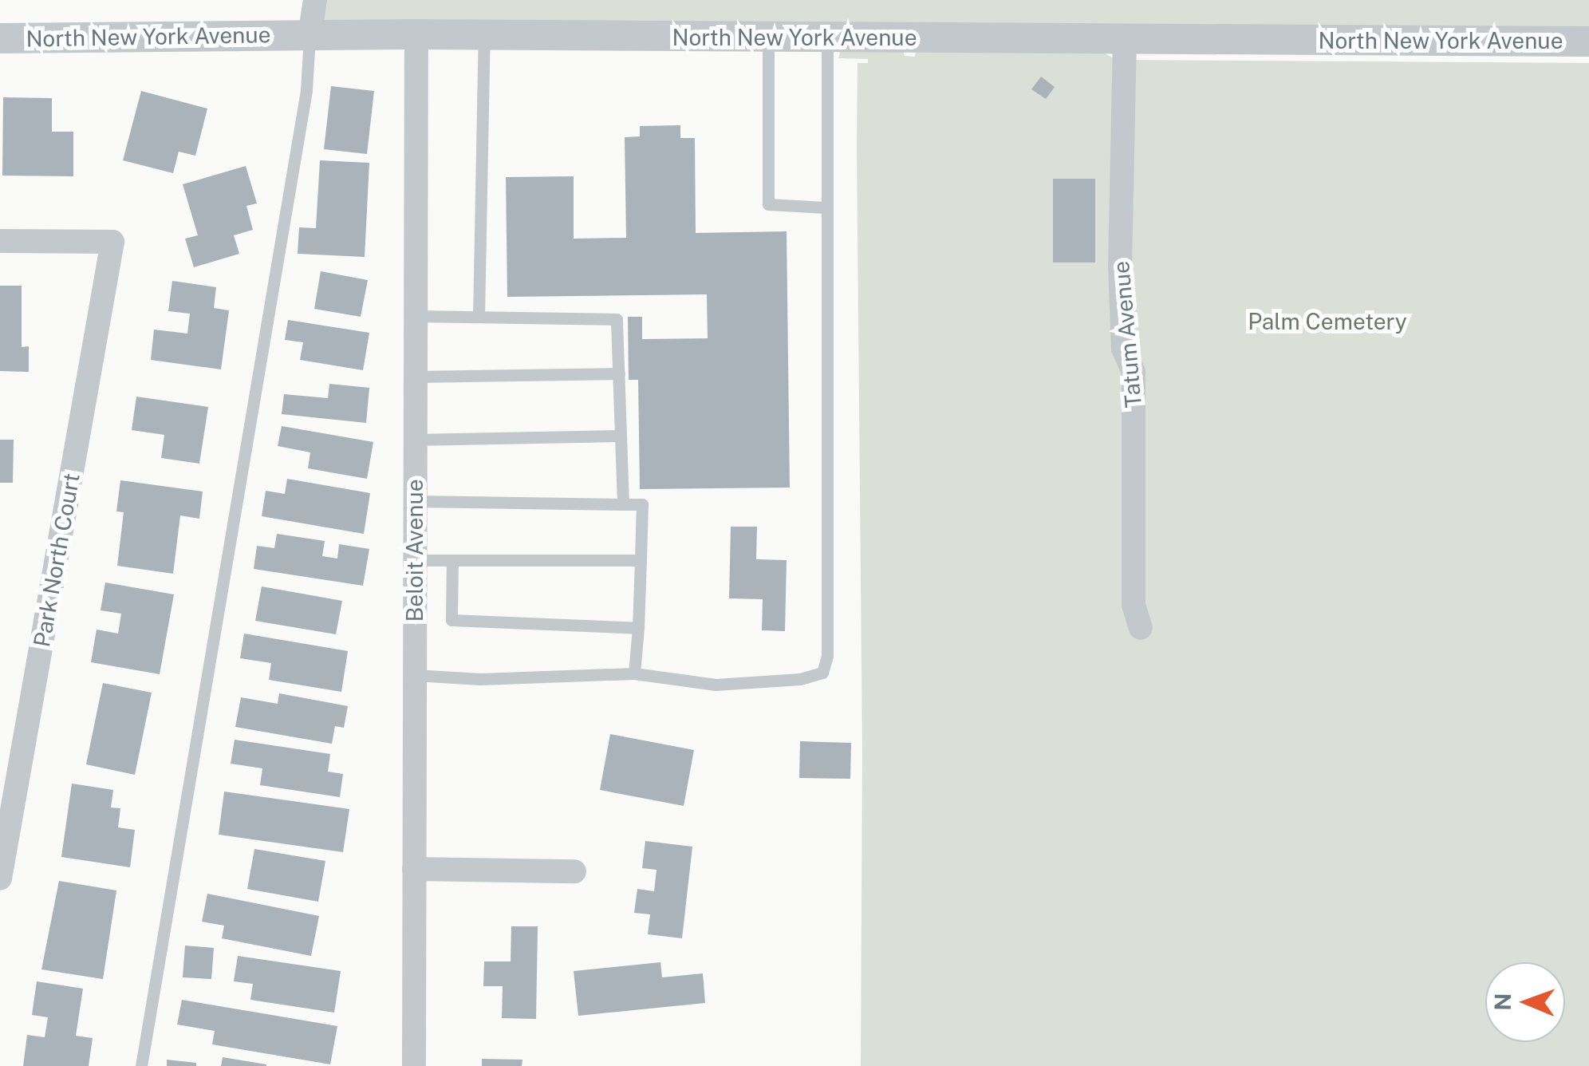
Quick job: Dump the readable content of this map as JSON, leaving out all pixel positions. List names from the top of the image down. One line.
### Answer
{"streets":{"street":["North New York Avenue","Tatum Avenue","Beloit Avenue","Park North Court"]},"crossings":[["North New York Avenue","Tatum Avenue"],["North New York Avenue","Beloit Avenue"]],"parks":["Palm Cemetery"],"north":"left"}
